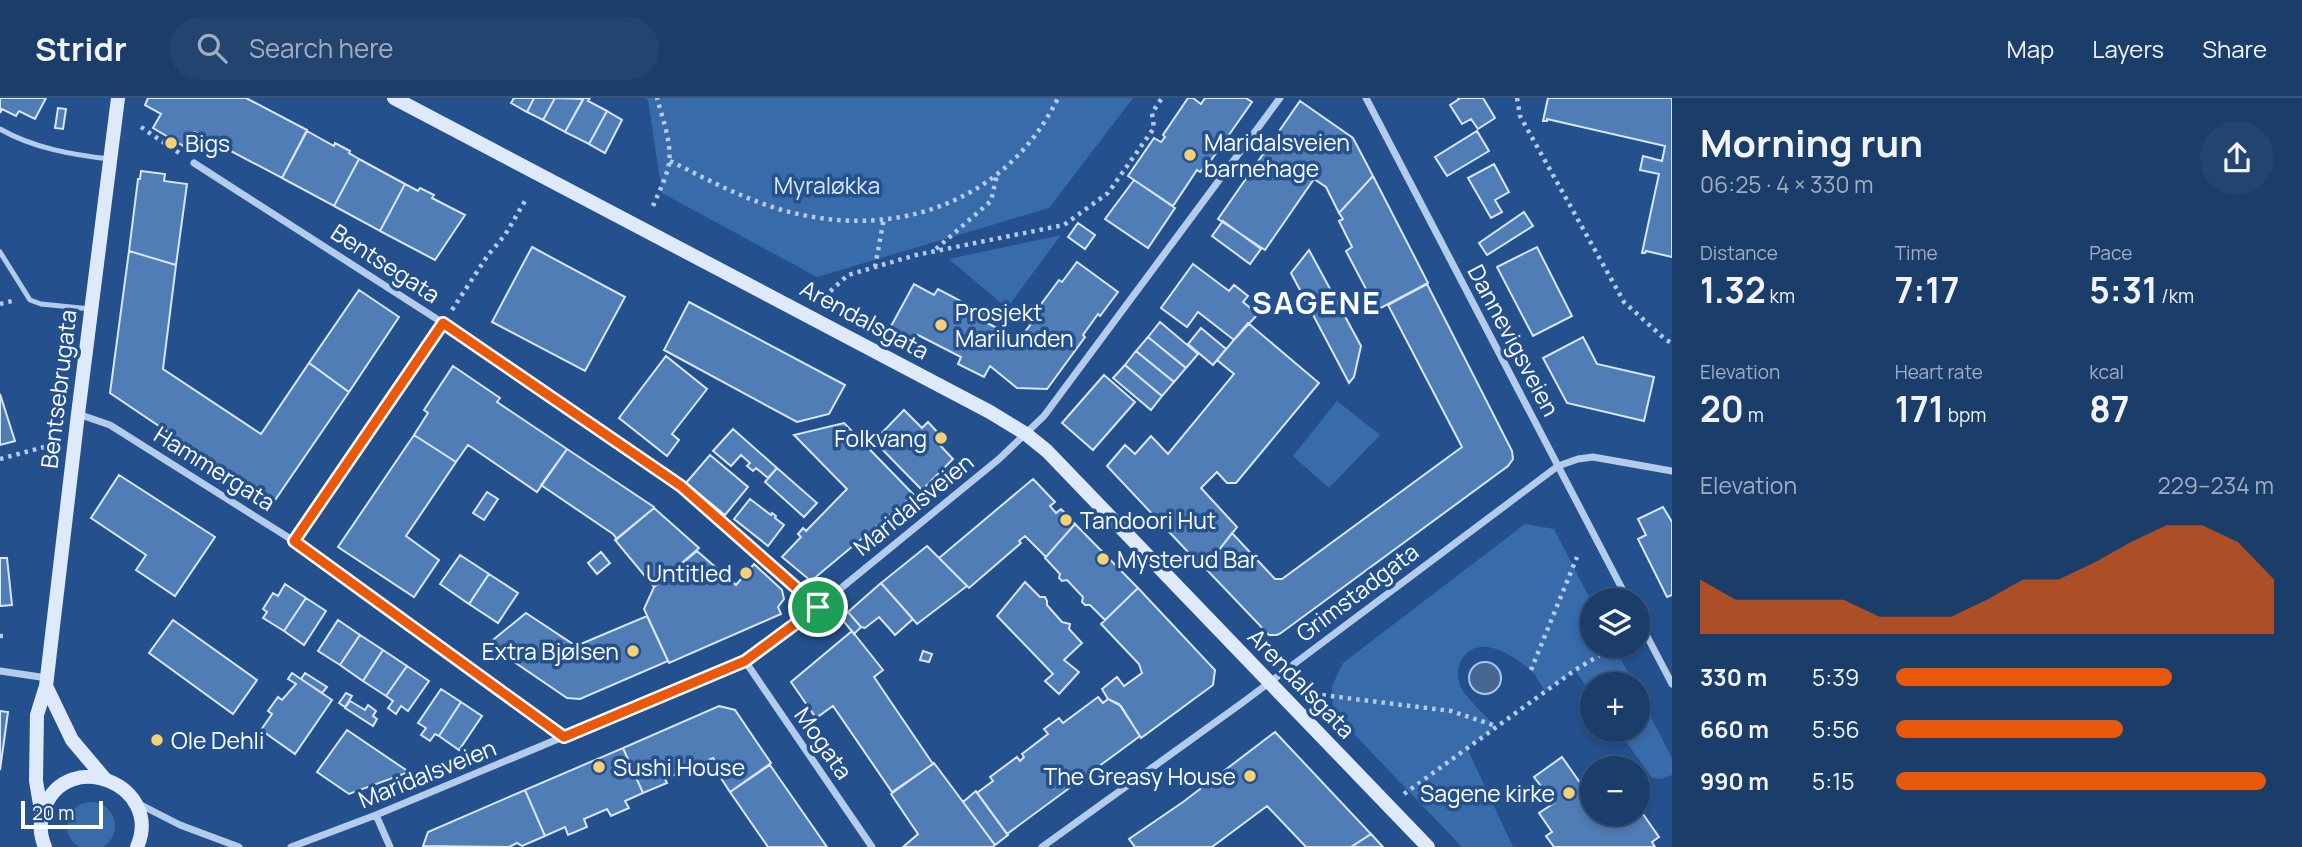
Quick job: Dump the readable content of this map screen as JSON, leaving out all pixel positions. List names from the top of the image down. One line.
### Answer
{"streets":{"street":["Bentsegata","Arendalsgata","Dannevigsveien","Bentsebrugata","Hammergata","Maridalsveien","Grimstadgata","Mogata"]},"crossings":[["Bentsegata","Maridalsveien"],["Arendalsgata","Maridalsveien"],["Arendalsgata","Grimstadgata"],["Dannevigsveien","Grimstadgata"],["Bentsebrugata","Hammergata"],["Hammergata","Maridalsveien"],["Maridalsveien","Mogata"]],"districts":["SAGENE"],"parks":["Myraløkka"],"places":["Bigs","Maridalsveien barnehage","Prosjekt Marilunden","Folkvang","Tandoori Hut","Mysterud Bar","Untitled","Extra Bjølsen","Ole Dehli","Sushi House","The Greasy House","Sagene kirke"],"scale_bar":"20 m","page":{"header":"Stridr","search":"Search here","nav":["Map","Layers","Share"],"heading":["Morning run","06:25 · 4 × 330 m"],"stats":[["Distance","1.32 km"],["Time","7:17"],["Pace","5:31 /km"],["Elevation","20 m"],["Heart rate","171 bpm"],["kcal","87"]],"chart":["Elevation","229–234 m"],"map_buttons":["+","−"],"list":[{"name":"330 m","note":"5:39"},{"name":"660 m","note":"5:56"},{"name":"990 m","note":"5:15"}],"scale":"20 m"}}
